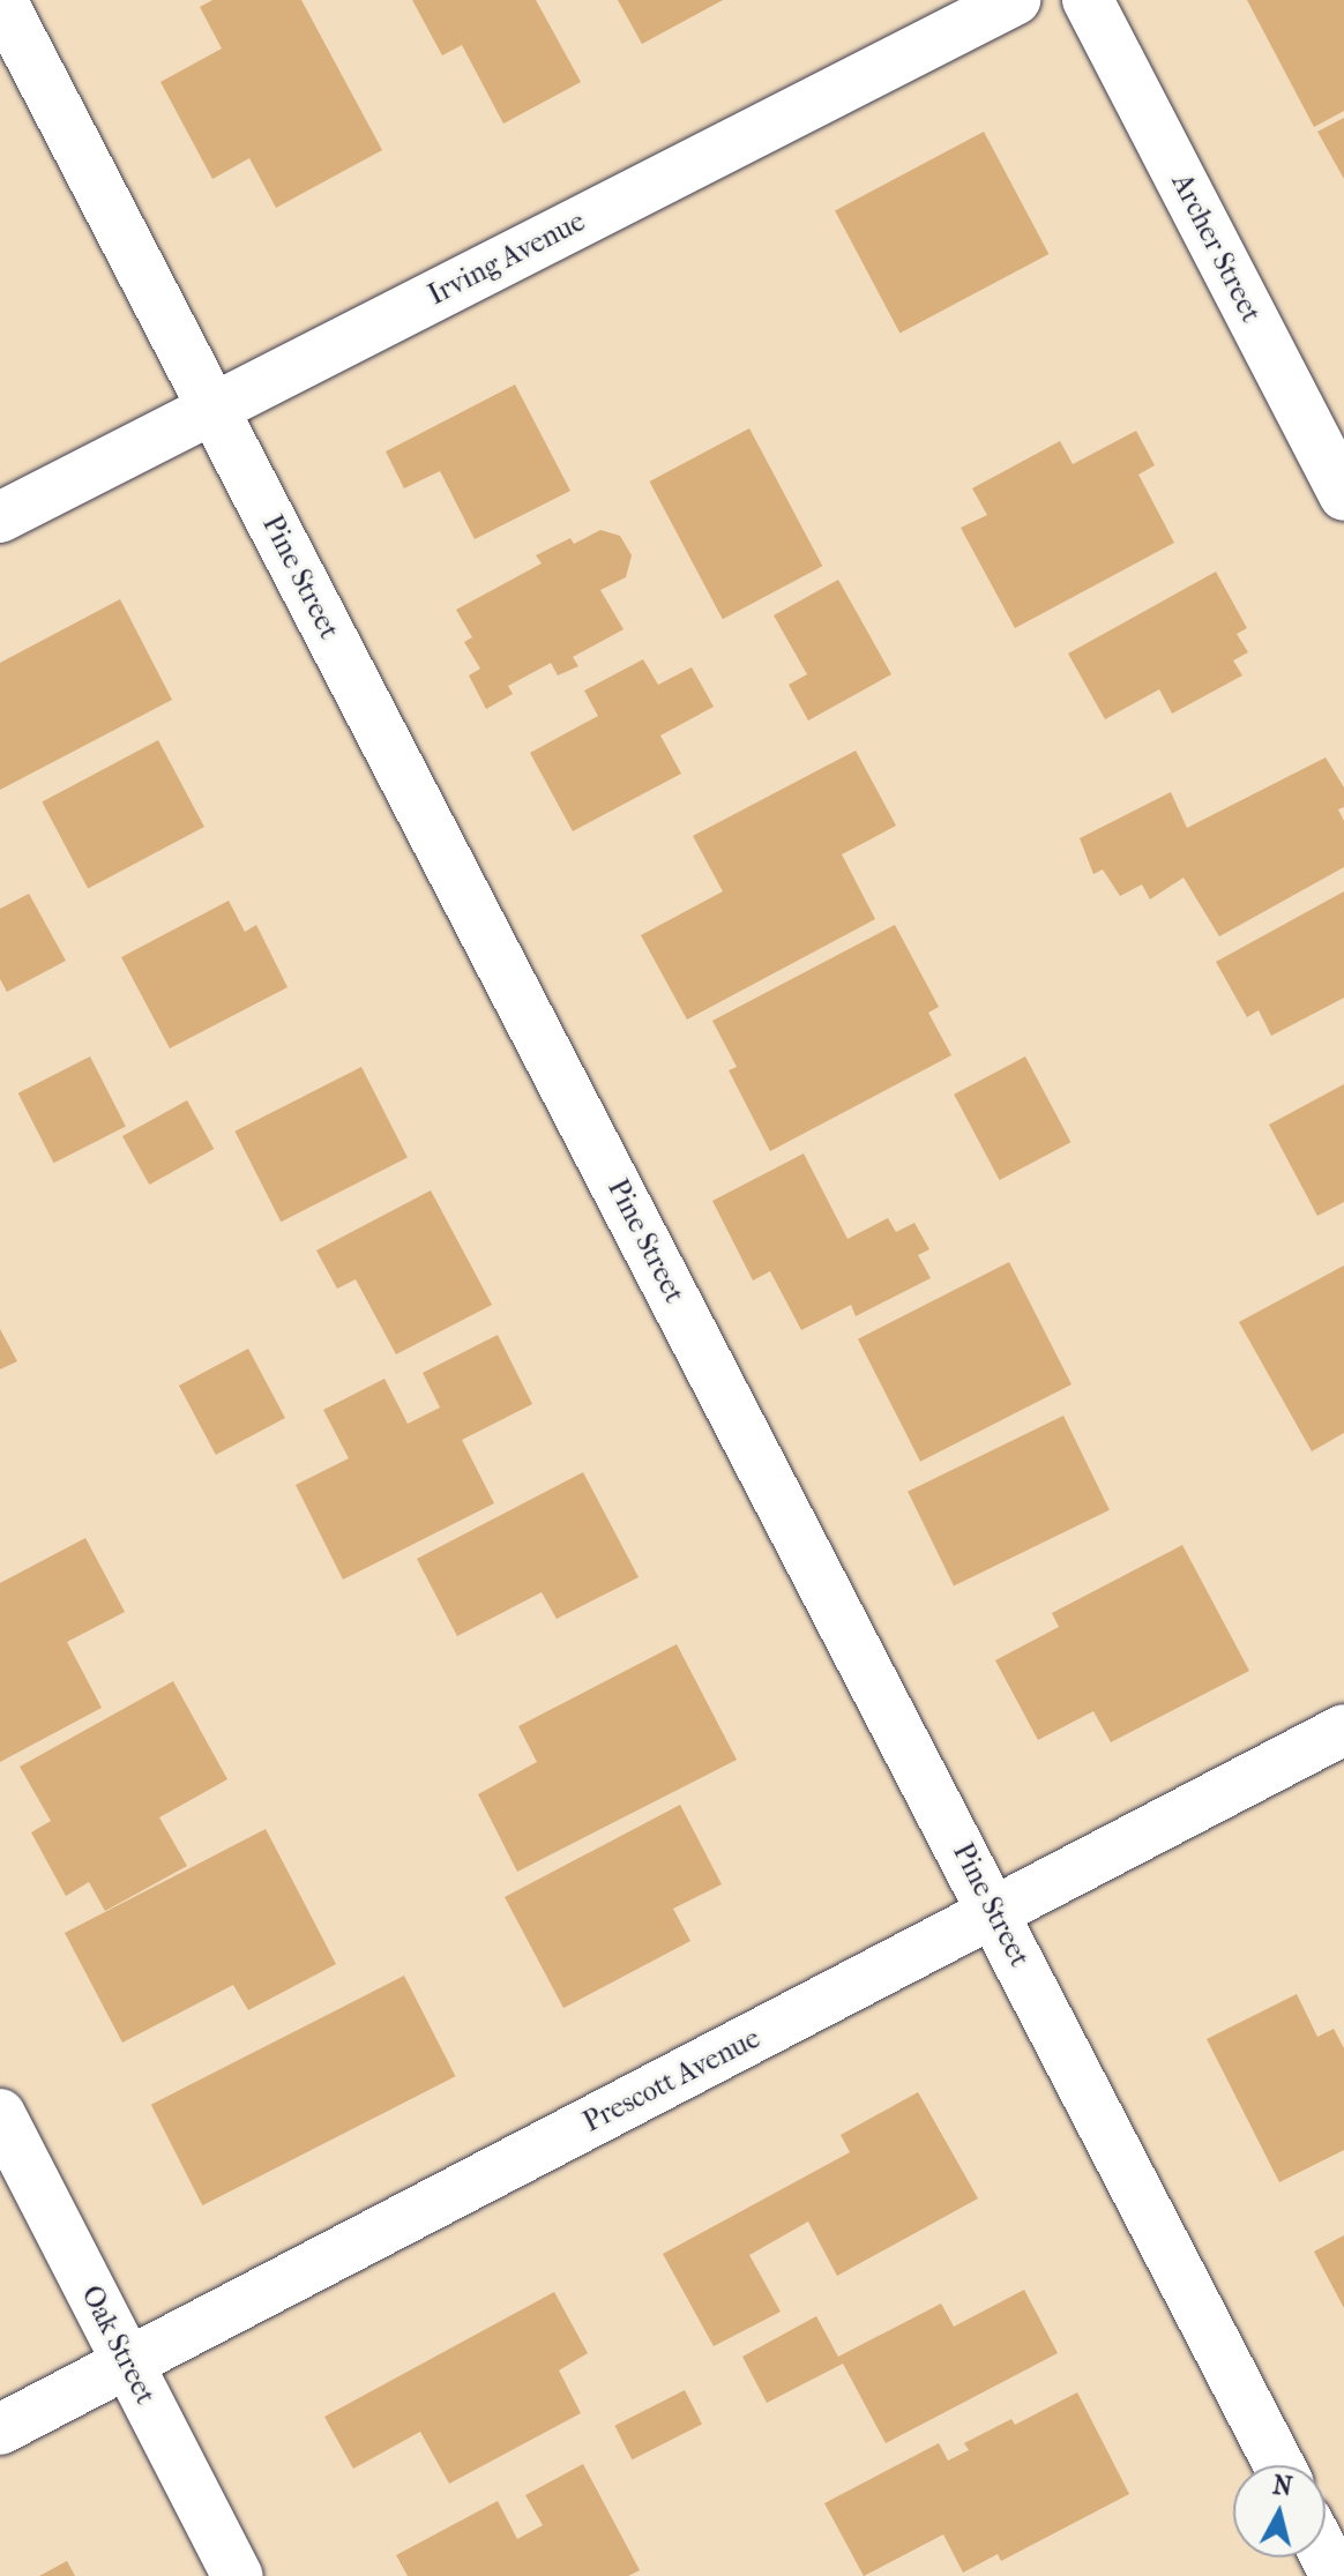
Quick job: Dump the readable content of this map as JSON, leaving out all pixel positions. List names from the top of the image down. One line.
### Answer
{"streets":{"street":["Archer Street","Irving Avenue","Pine Street","Prescott Avenue","Oak Street"]},"crossings":[["Irving Avenue","Pine Street"],["Pine Street","Prescott Avenue"],["Prescott Avenue","Oak Street"]],"north":"top"}
